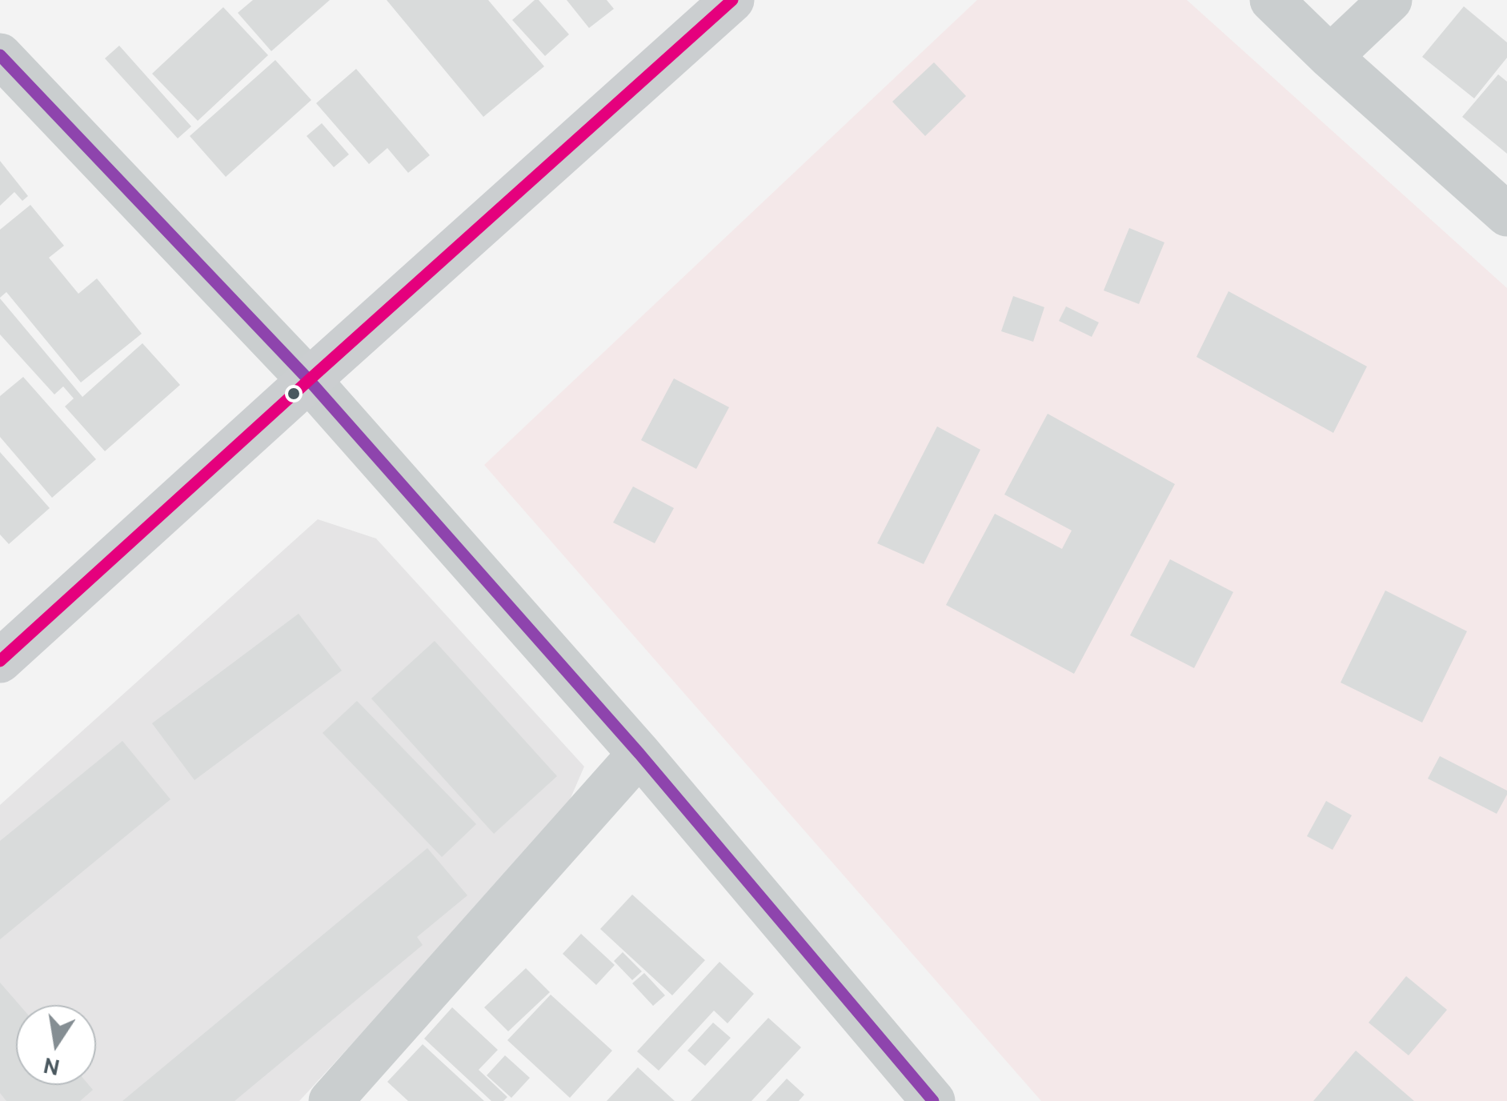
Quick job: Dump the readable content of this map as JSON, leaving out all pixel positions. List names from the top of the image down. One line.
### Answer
{"north":"bottom"}
